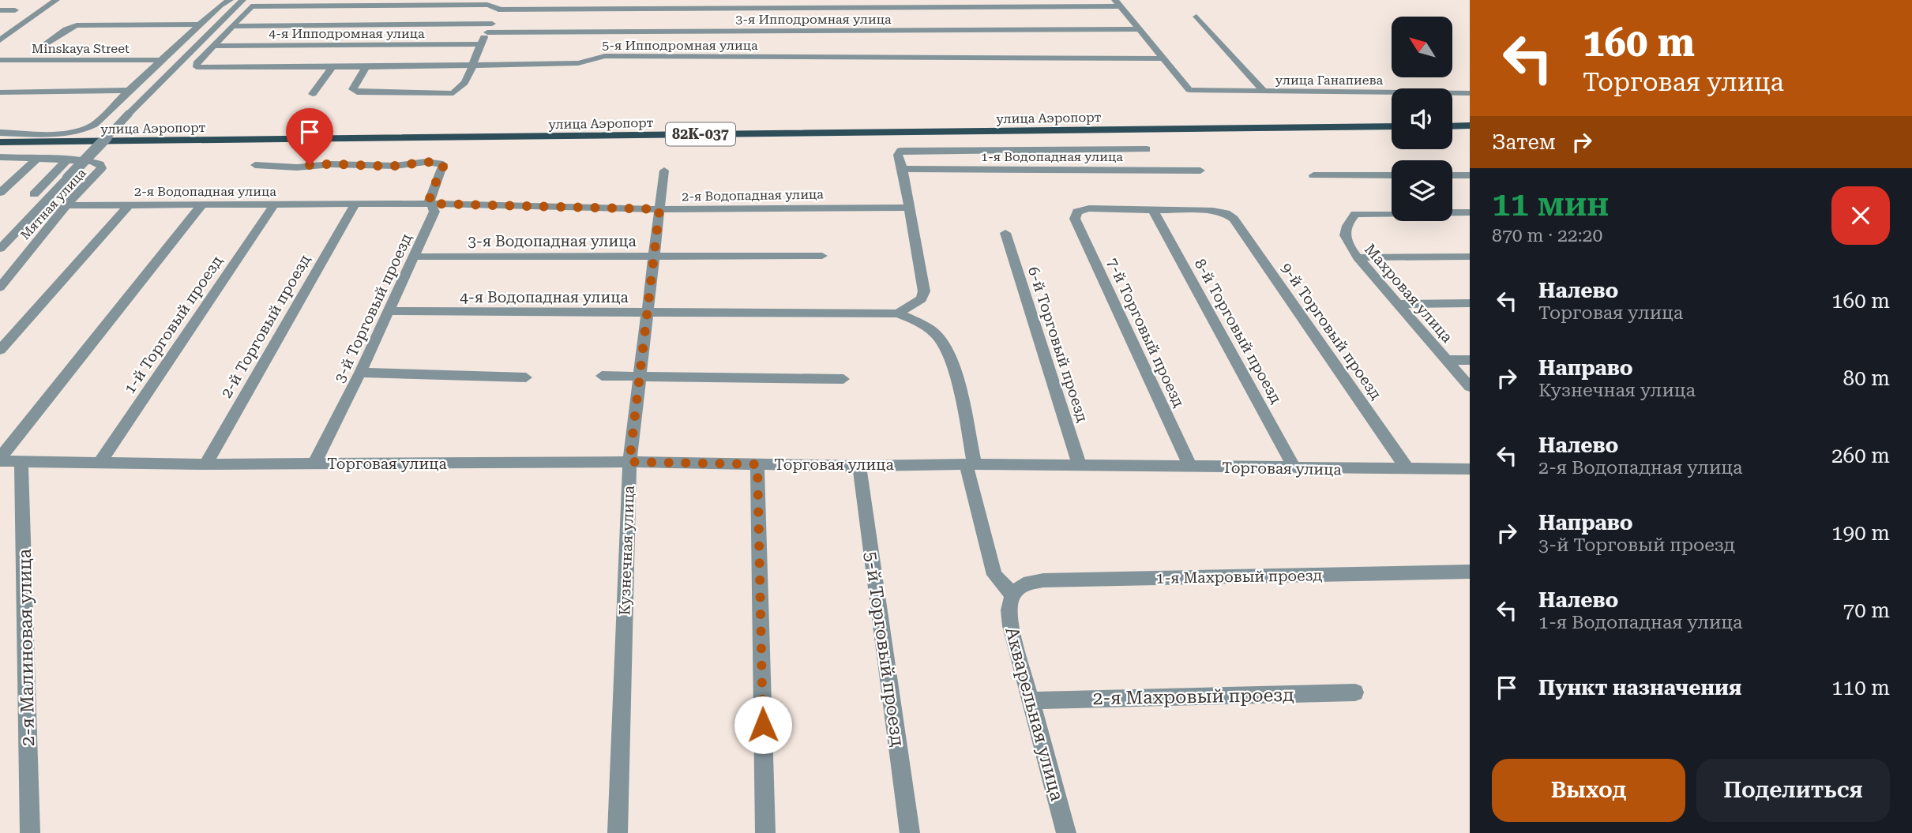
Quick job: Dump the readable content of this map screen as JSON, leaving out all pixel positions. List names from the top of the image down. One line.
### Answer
{"streets":{"main road":["улица Аэропорт","82К-037"],"street":["3-я Ипподромная улица","4-я Ипподромная улица","5-я Ипподромная улица","Minskaya Street","улица Ганапиева","1-я Водопадная улица","2-я Водопадная улица","Мятная улица","3-я Водопадная улица","Махровая улица","4-я Водопадная улица","3-й Торговый проезд","1-й Торговый проезд","2-й Торговый проезд","8-й Торговый проезд","9-й Торговый проезд","7-й Торговый проезд","6-й Торговый проезд","Торговая улица","Кузнечная улица","1-я Махровый проезд","2-я Малиновая улица","5-й Торговый проезд","2-я Махровый проезд","Акварельная улица"]},"crossings":[["4-я Ипподромная улица","5-я Ипподромная улица"],["5-я Ипподромная улица","улица Ганапиева"],["2-я Водопадная улица","Мятная улица"],["2-я Водопадная улица","3-й Торговый проезд"],["2-я Водопадная улица","1-й Торговый проезд"],["2-я Водопадная улица","2-й Торговый проезд"],["2-я Водопадная улица","Кузнечная улица"],["3-я Водопадная улица","3-й Торговый проезд"],["3-я Водопадная улица","Кузнечная улица"],["4-я Водопадная улица","3-й Торговый проезд"],["4-я Водопадная улица","Кузнечная улица"],["3-й Торговый проезд","Торговая улица"],["1-й Торговый проезд","Торговая улица"],["2-й Торговый проезд","Торговая улица"],["8-й Торговый проезд","9-й Торговый проезд"],["8-й Торговый проезд","7-й Торговый проезд"],["8-й Торговый проезд","Торговая улица"],["9-й Торговый проезд","7-й Торговый проезд"],["9-й Торговый проезд","Торговая улица"],["7-й Торговый проезд","Торговая улица"],["6-й Торговый проезд","Торговая улица"],["Торговая улица","Кузнечная улица"],["Торговая улица","2-я Малиновая улица"],["Торговая улица","5-й Торговый проезд"],["1-я Махровый проезд","Акварельная улица"],["2-я Махровый проезд","Акварельная улица"]],"north":"top left","page":{"turn":["160 m","Торговая улица"],"then":"Затем","heading":["11 мин","870 m · 22:20"],"list":[{"name":"Налево","note":"Торговая улица","value":"160 m"},{"name":"Направо","note":"Кузнечная улица","value":"80 m"},{"name":"Налево","note":"2-я Водопадная улица","value":"260 m"},{"name":"Направо","note":"3-й Торговый проезд","value":"190 m"},{"name":"Налево","note":"1-я Водопадная улица","value":"70 m"},{"name":"Пункт назначения","value":"110 m"}],"buttons":["Выход","Поделиться"]}}
